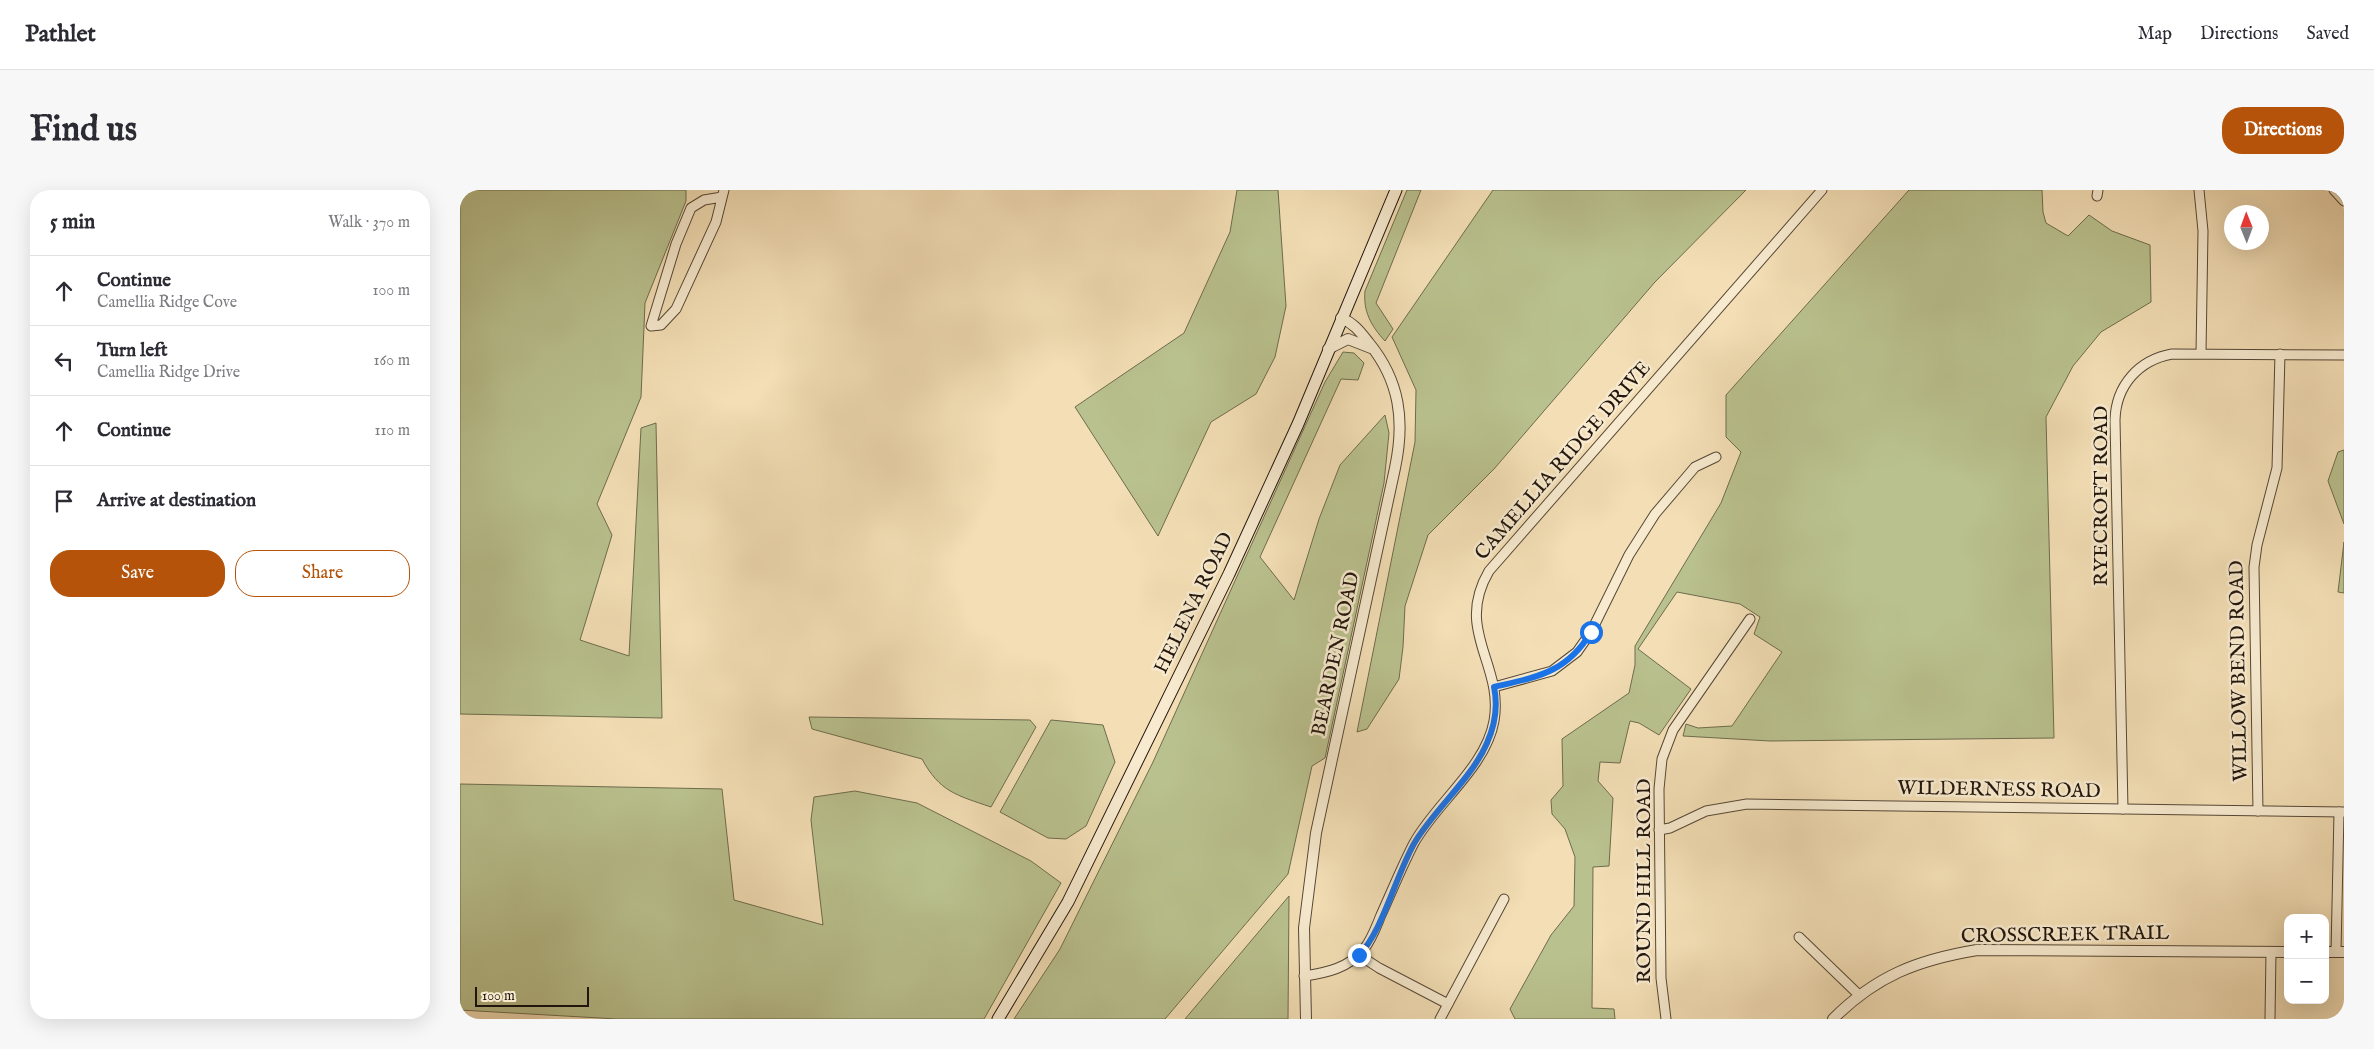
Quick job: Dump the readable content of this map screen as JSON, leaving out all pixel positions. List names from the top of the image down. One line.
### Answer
{"streets":{"main road":["HELENA ROAD"],"street":["CAMELLIA RIDGE DRIVE","RYECROFT ROAD","BEARDEN ROAD","WILLOW BEND ROAD","WILDERNESS ROAD","ROUND HILL ROAD","CROSSCREEK TRAIL"]},"crossings":[["RYECROFT ROAD","WILLOW BEND ROAD"],["RYECROFT ROAD","WILDERNESS ROAD"],["HELENA ROAD","BEARDEN ROAD"],["WILLOW BEND ROAD","WILDERNESS ROAD"],["WILDERNESS ROAD","ROUND HILL ROAD"]],"scale_bar":"100 m","north":"top","page":{"header":"Pathlet","nav":["Map","Directions","Saved"],"buttons":["Directions",["Save","Share"]],"title":"Find us","heading":["5 min","Walk · 370 m"],"list":[["Continue","Camellia Ridge Cove","100 m"],["Turn left","Camellia Ridge Drive","160 m"],["Continue","110 m"],"Arrive at destination"],"map_buttons":["+","−"],"scale":"100 m"}}
